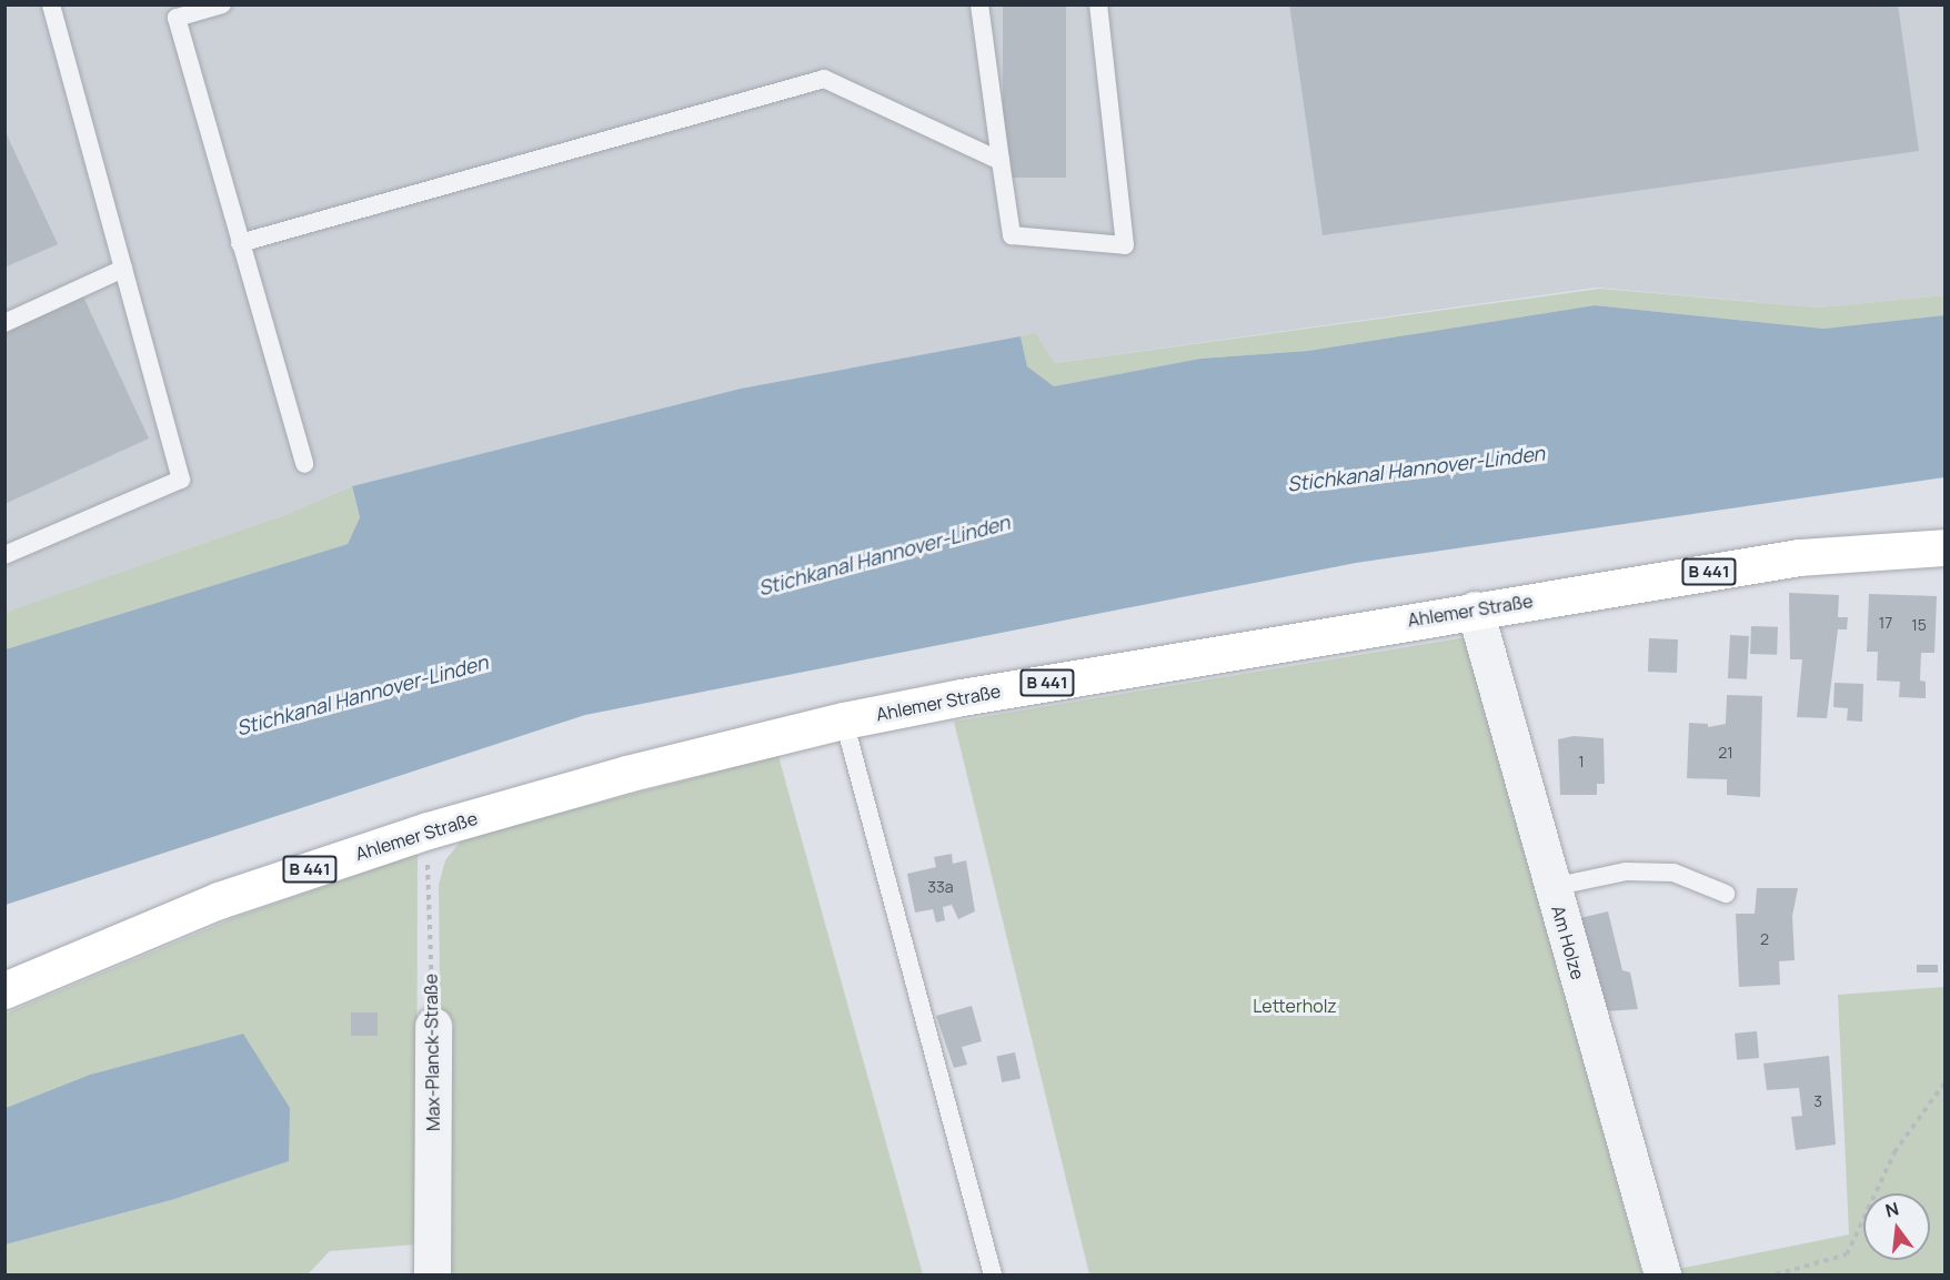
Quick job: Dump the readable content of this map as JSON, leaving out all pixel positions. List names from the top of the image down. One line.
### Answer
{"streets":{"main road":["B 441","Ahlemer Straße"],"street":["Am Holze","Max-Planck-Straße"]},"crossings":[["Ahlemer Straße","Am Holze"],["Ahlemer Straße","Max-Planck-Straße"]],"water":["Stichkanal Hannover-Linden"],"parks":["Letterholz"],"house_numbers":["17","15","21","1","33a","2","3"],"north":"top"}
